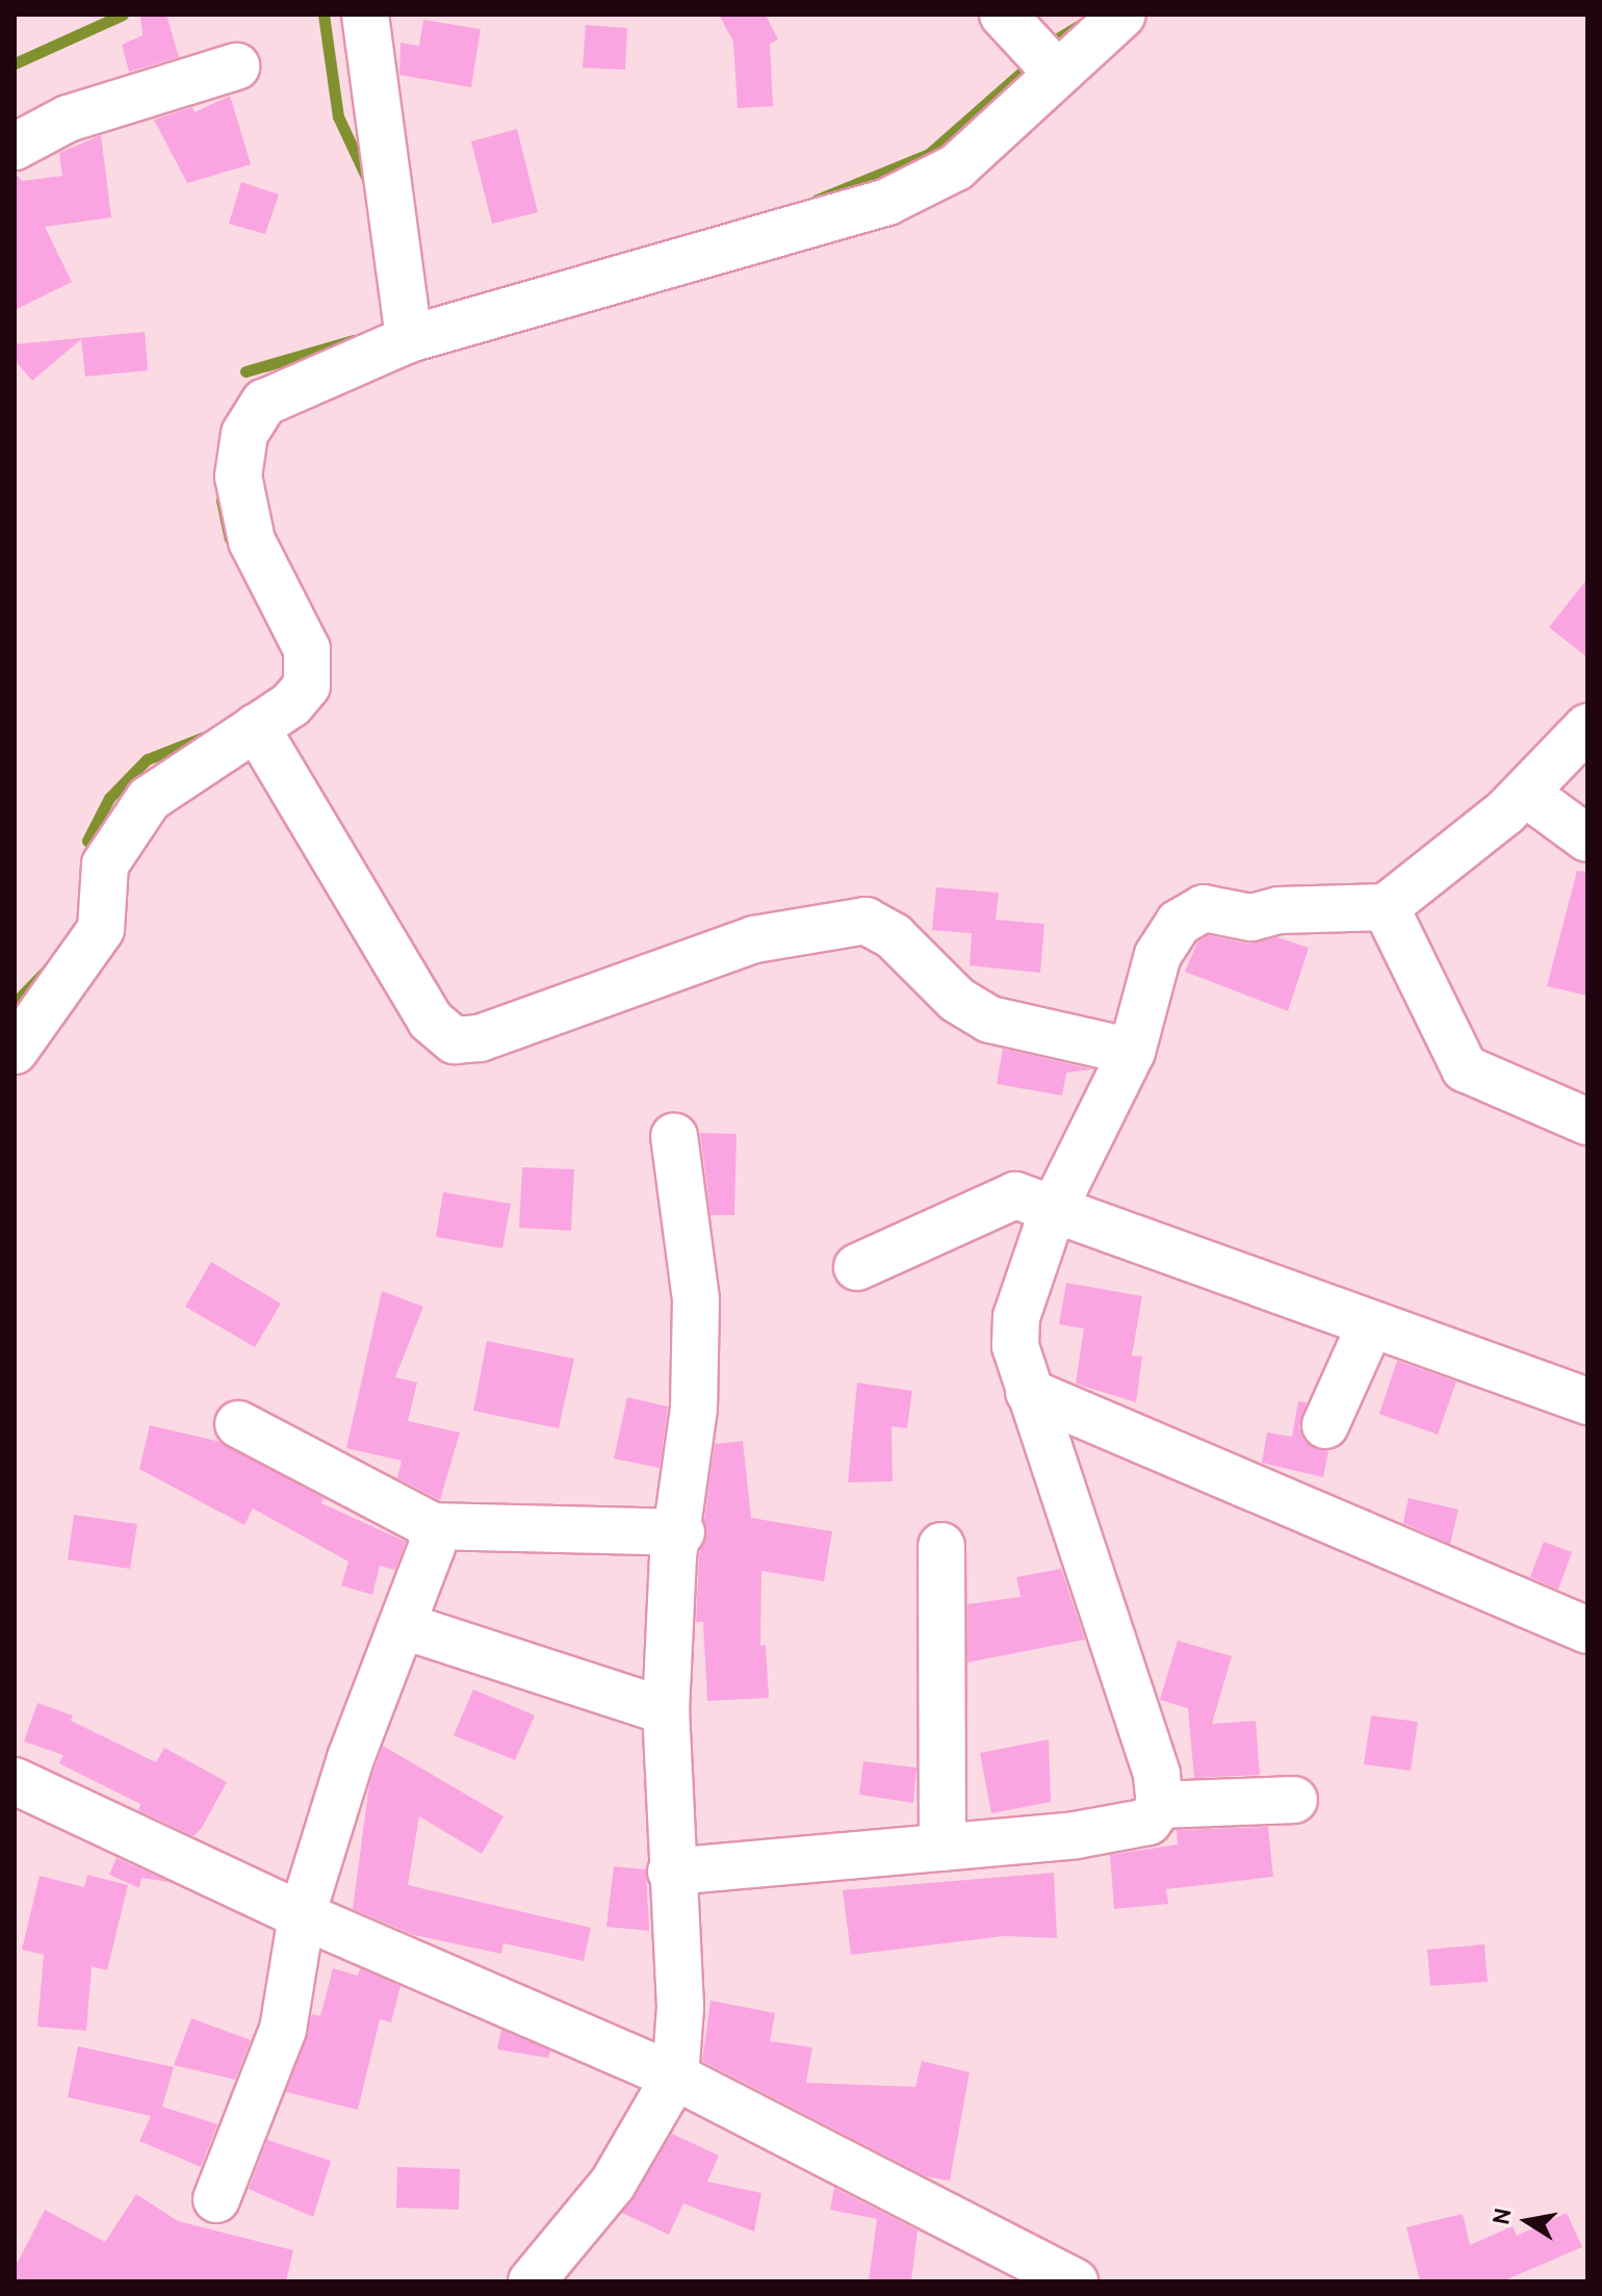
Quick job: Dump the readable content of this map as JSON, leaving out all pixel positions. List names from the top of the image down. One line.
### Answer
{"north":"left"}
